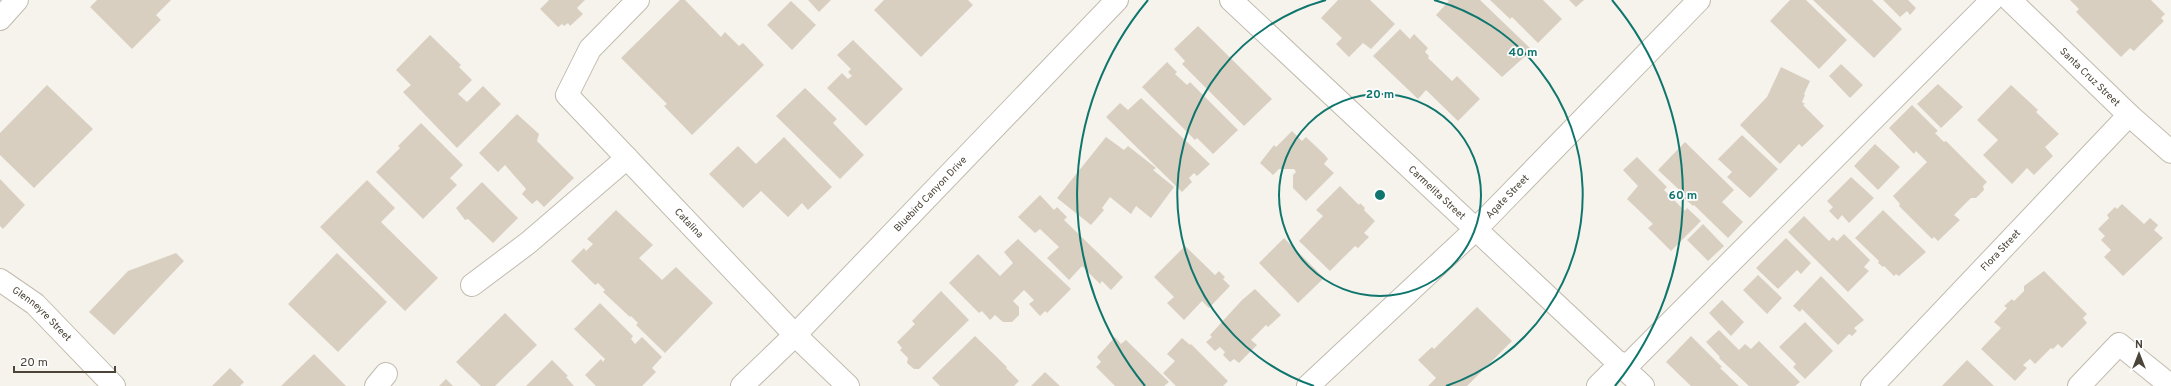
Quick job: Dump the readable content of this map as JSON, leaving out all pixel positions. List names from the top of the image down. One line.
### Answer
{"streets":{"street":["Santa Cruz Street","Carmelita Street","Bluebird Canyon Drive","Agate Street","Catalina","Flora Street","Glenneyre Street"]},"crossings":[["Santa Cruz Street","Flora Street"],["Carmelita Street","Agate Street"],["Bluebird Canyon Drive","Catalina"]],"scale_bar":"20 m","north":"top","rings":["40 m","20 m","60 m"]}
